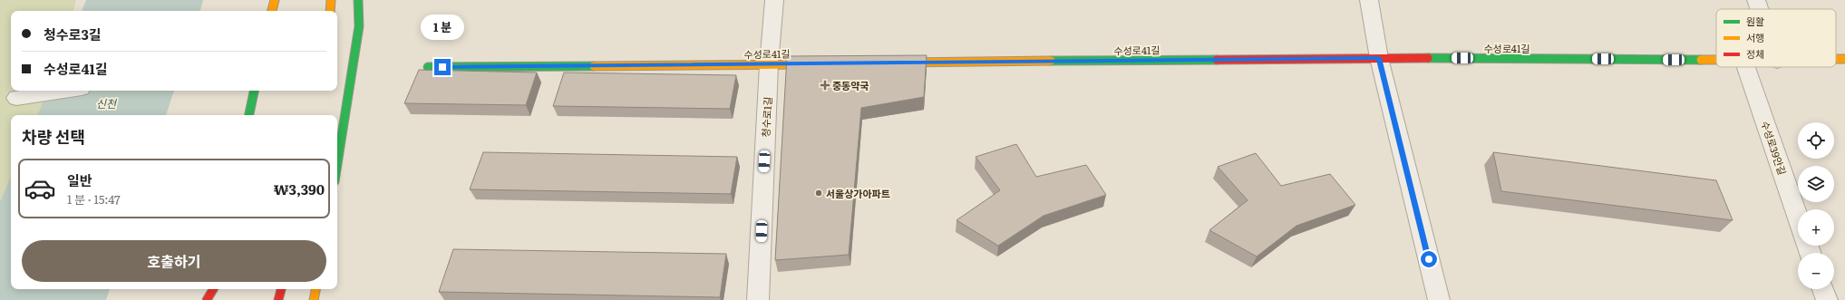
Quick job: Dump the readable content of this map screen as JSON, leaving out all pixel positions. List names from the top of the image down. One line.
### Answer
{"streets":{"street":["수성로41길","청수로1길","수성로39안길"]},"crossings":[["수성로41길","청수로1길"]],"water":["신천"],"places":{"health":["중동약국"],"other":["서울상가아파트"]},"legend":["원활","서행","정체"],"page":{"banner":["청수로3길","수성로41길"],"bubble":"1 분","heading":"차량 선택","map_buttons":["+","−"],"list":[{"name":"일반","note":"1 분 · 15:47","value":"₩3,390"}],"buttons":"호출하기"}}
